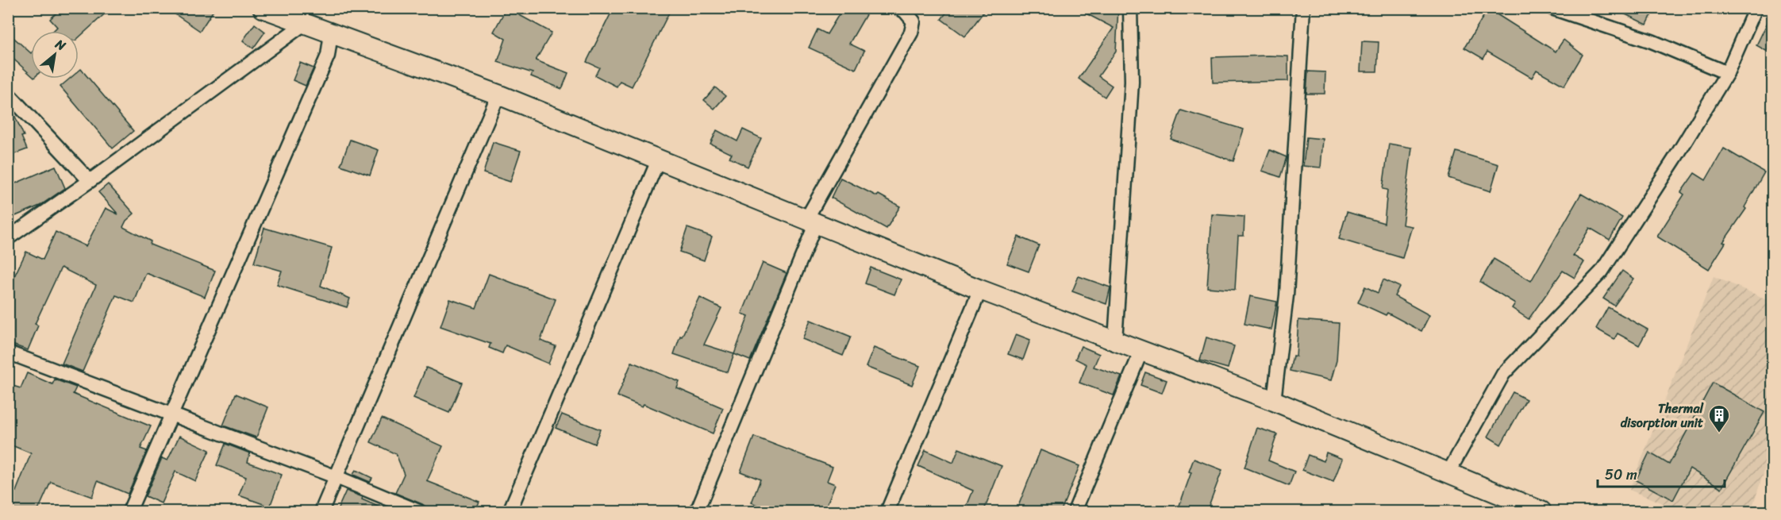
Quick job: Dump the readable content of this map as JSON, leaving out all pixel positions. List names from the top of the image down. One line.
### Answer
{"places":{"building":["Thermal disorption unit"]},"scale_bar":"50 m","north":"top right"}
